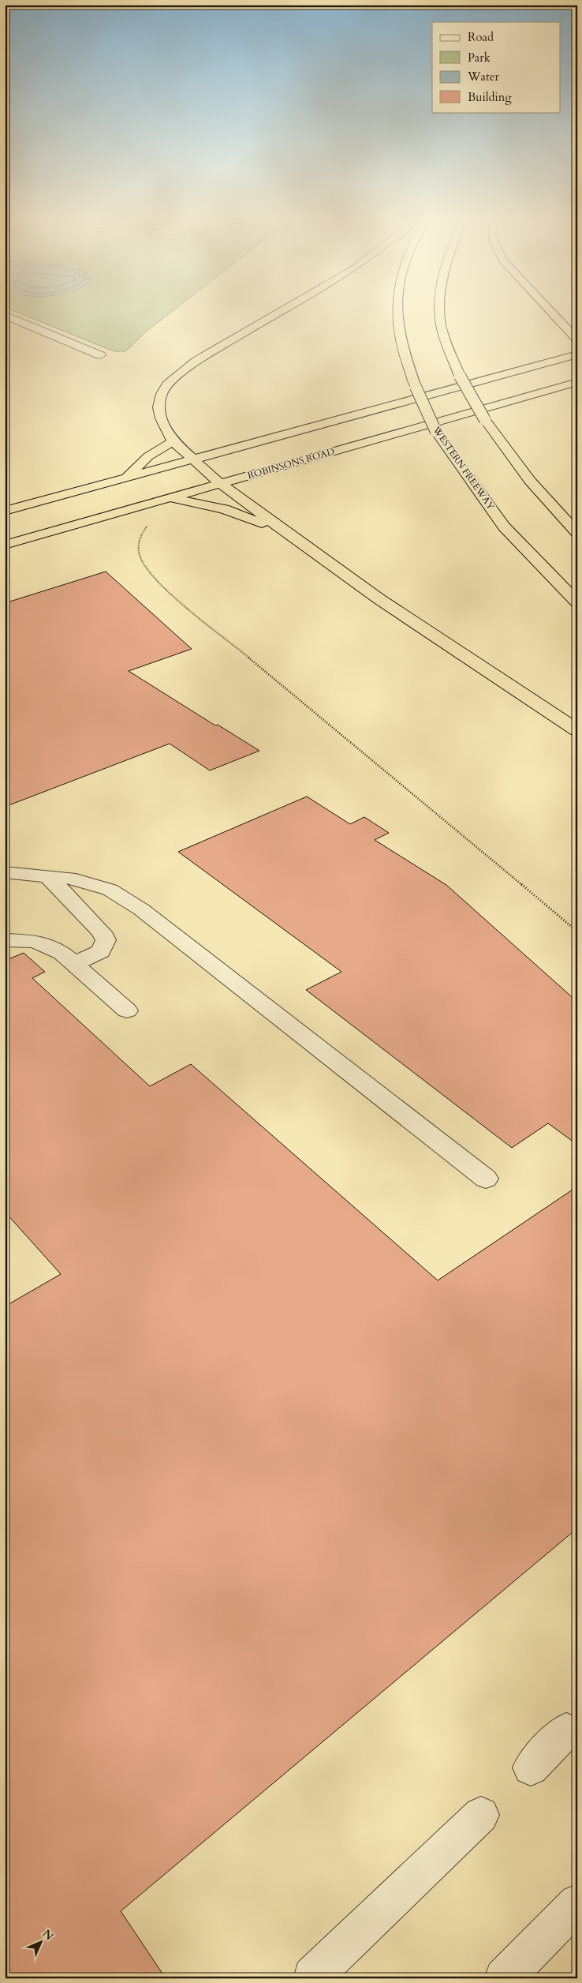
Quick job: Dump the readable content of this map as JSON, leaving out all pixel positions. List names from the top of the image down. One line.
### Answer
{"streets":{"highway":["ROBINSONS ROAD","WESTERN FREEWAY"]},"legend":["Road","Park","Water","Building"],"north":"top right"}
